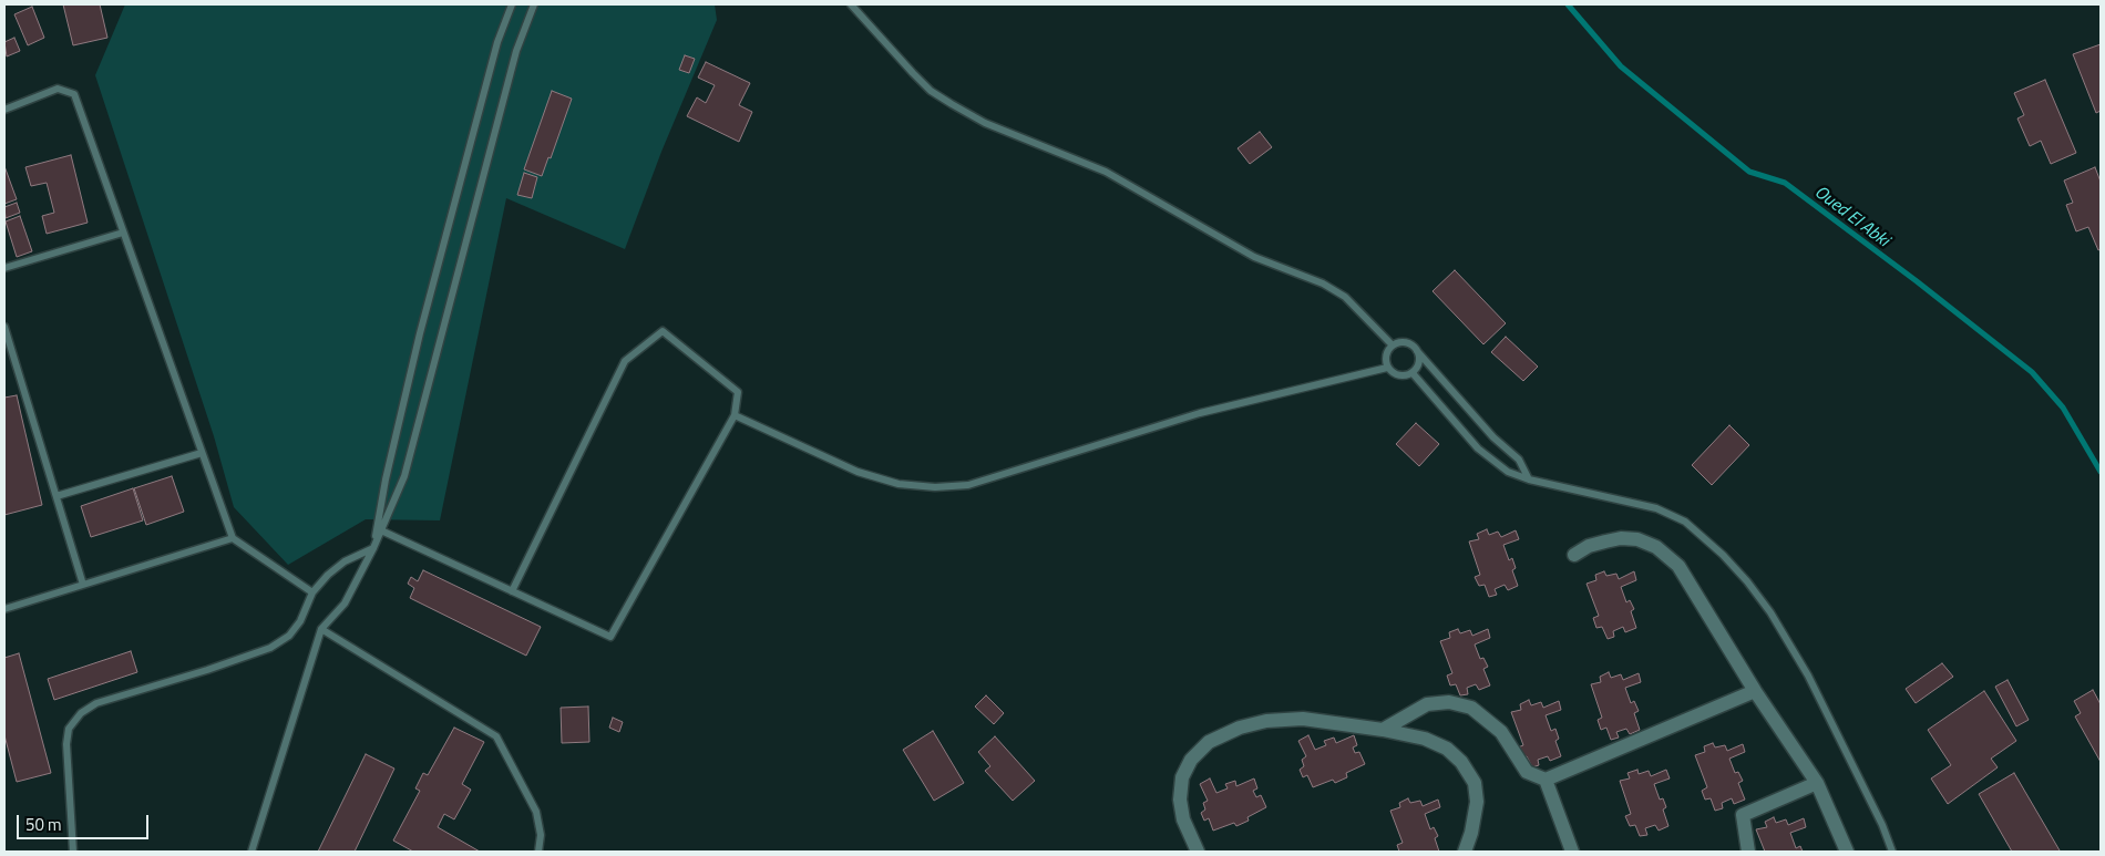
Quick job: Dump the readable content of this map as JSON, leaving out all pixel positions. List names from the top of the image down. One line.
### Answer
{"water":["Oued El Abki"],"scale_bar":"50 m"}
